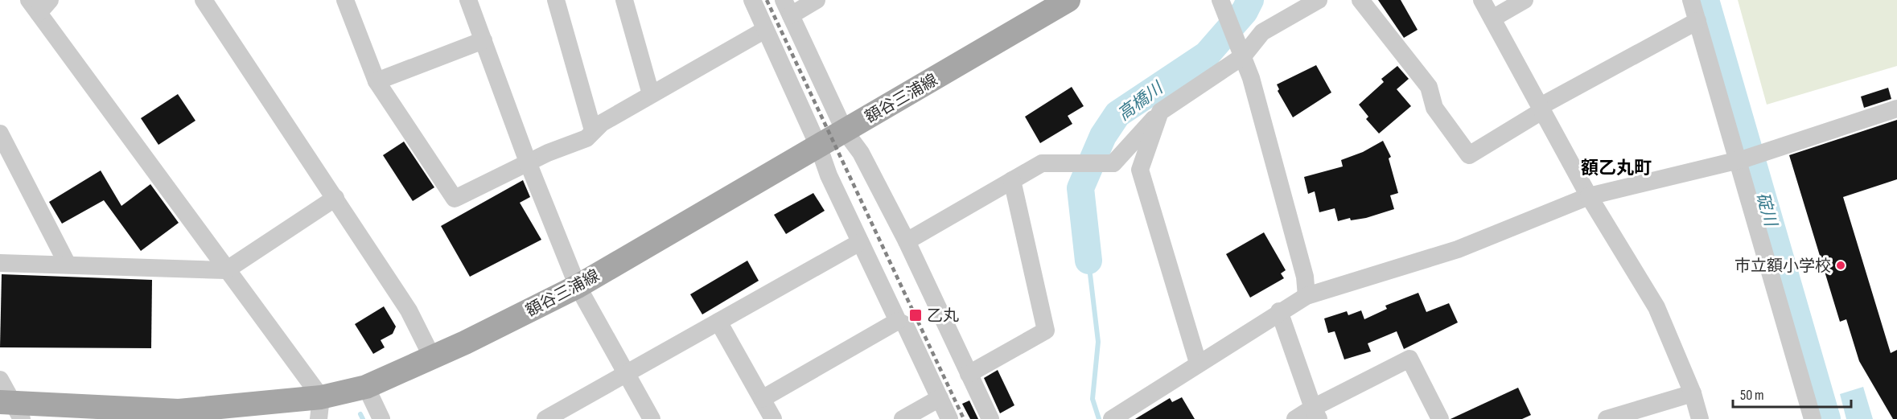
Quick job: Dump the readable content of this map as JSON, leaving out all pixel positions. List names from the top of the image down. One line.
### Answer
{"streets":{"main road":["額谷三浦線"]},"districts":["額乙丸町"],"water":["高橋川","碇川"],"places":{"other":["市立額小学校"],"transit":["乙丸"]},"scale_bar":"50 m"}
